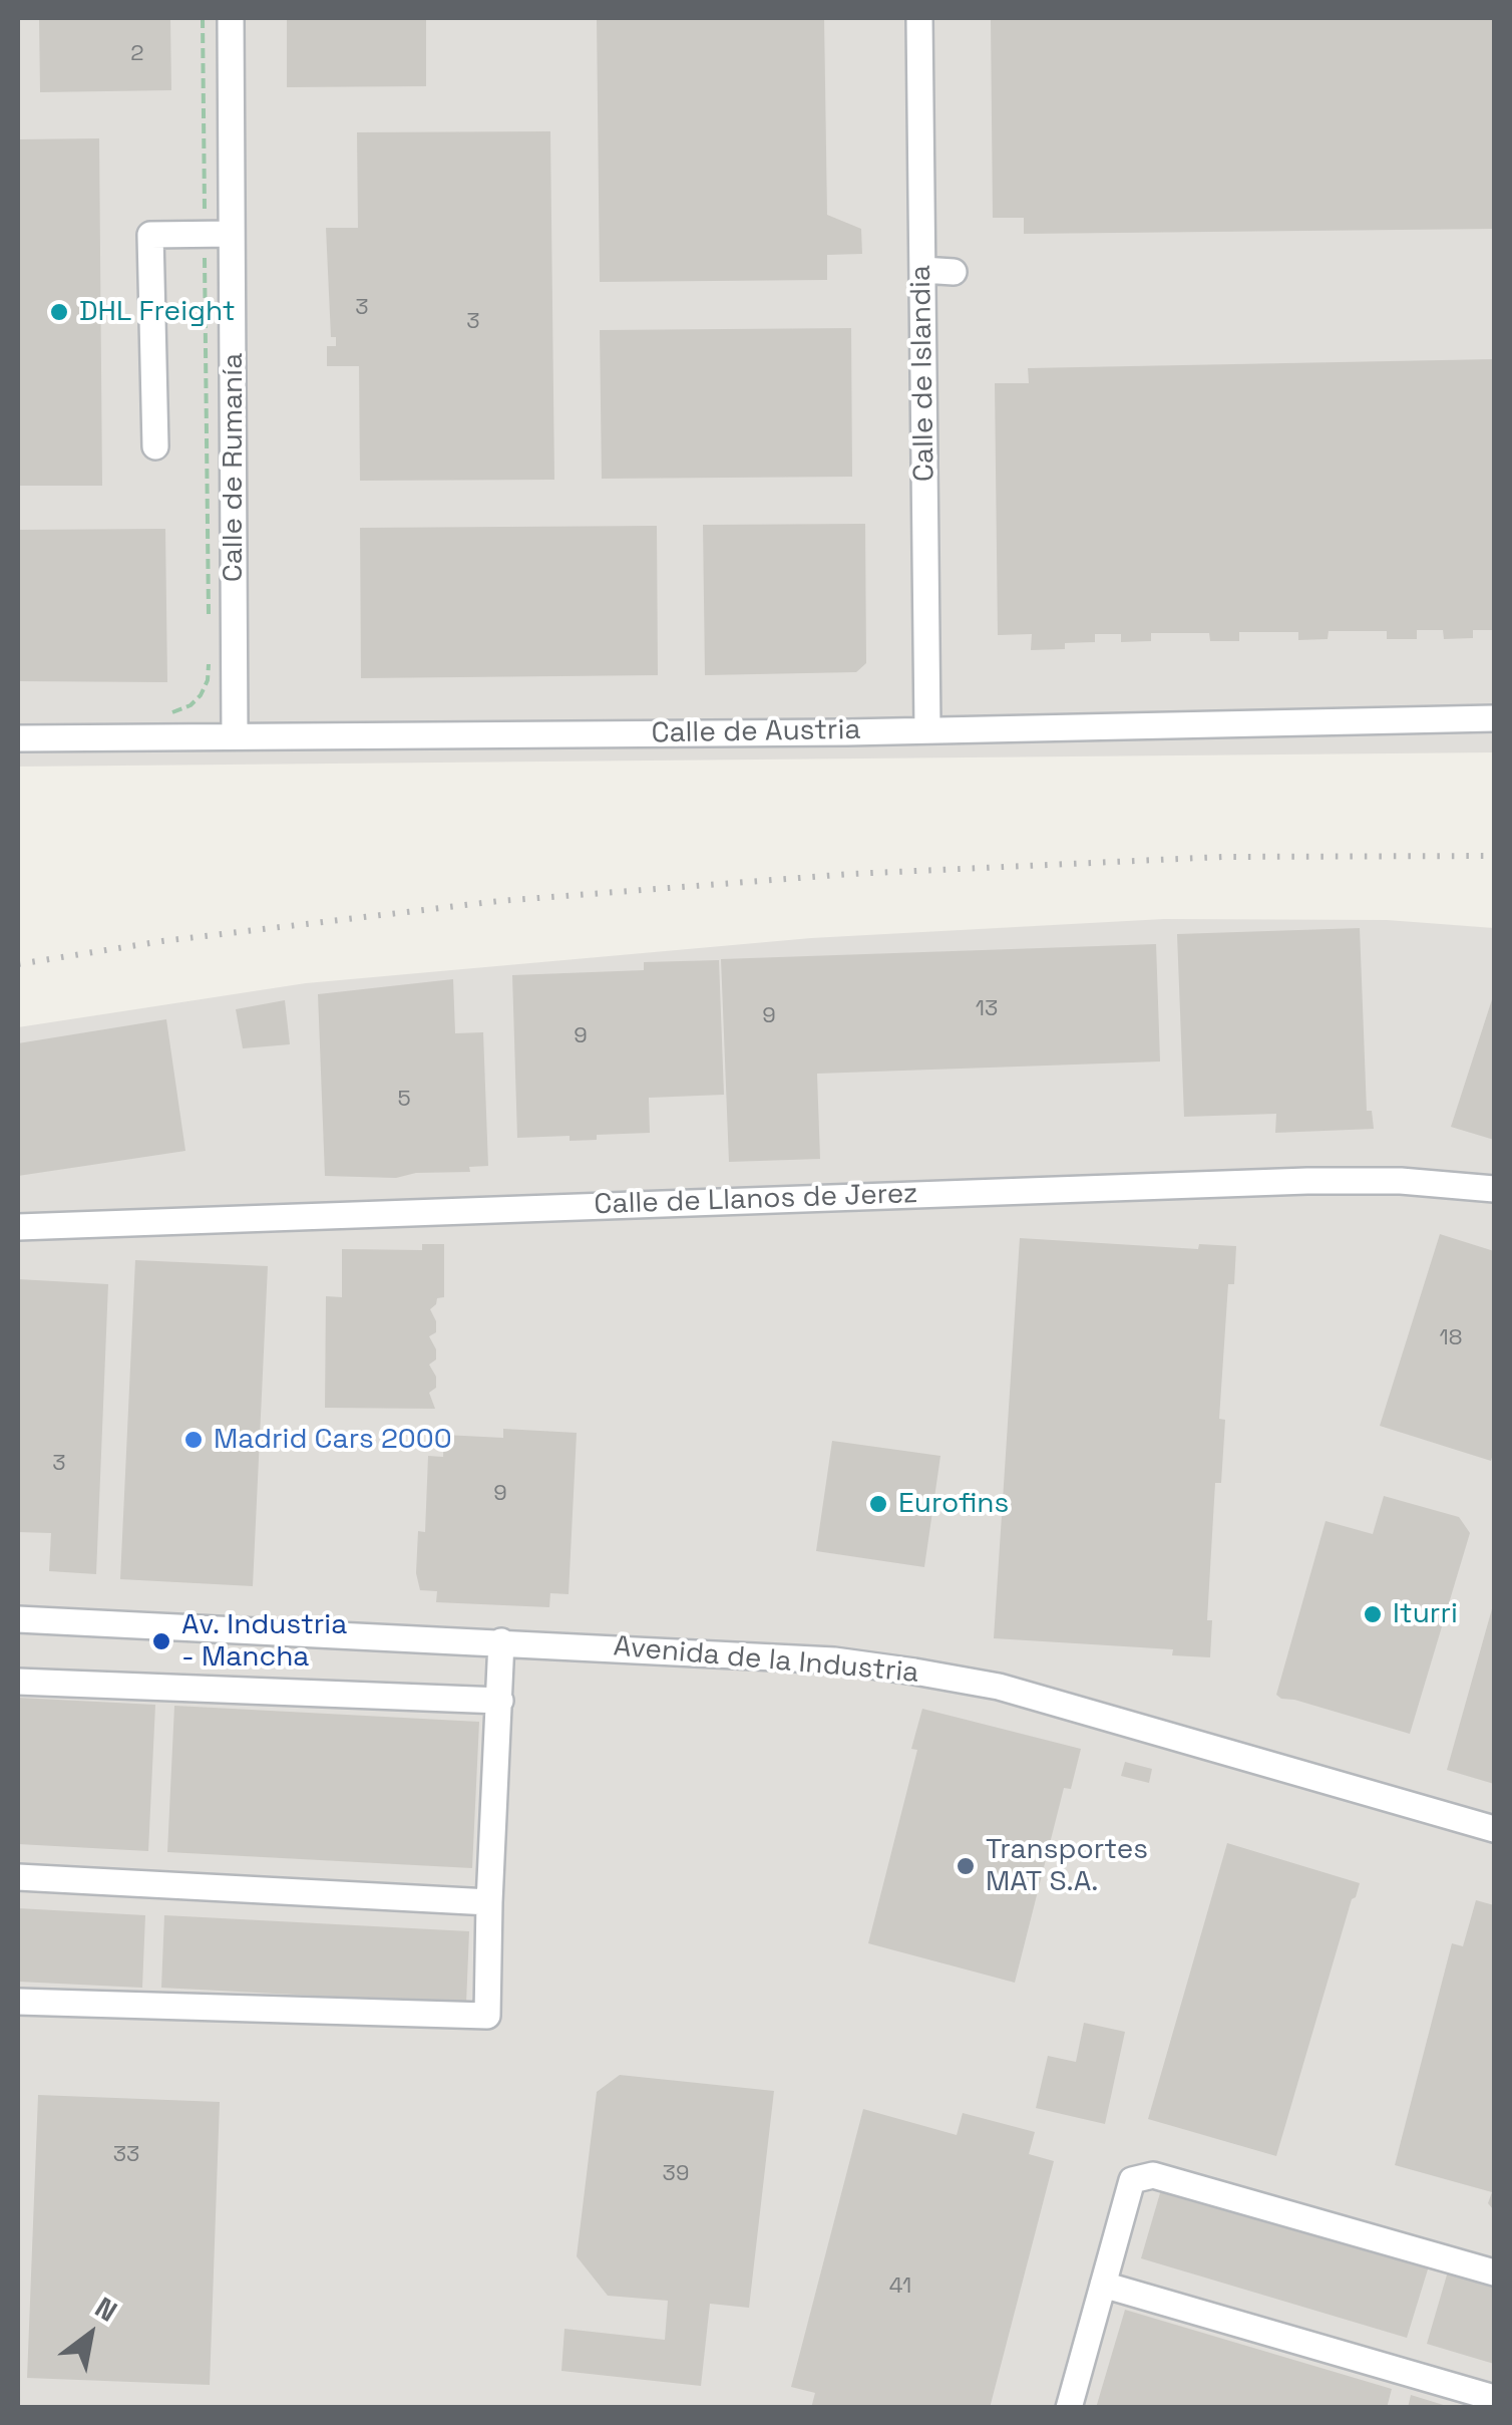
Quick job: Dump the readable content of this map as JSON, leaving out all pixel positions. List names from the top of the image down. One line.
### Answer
{"streets":{"street":["Calle de Islandia","Calle de Rumanía","Calle de Austria","Calle de Llanos de Jerez","Avenida de la Industria"]},"crossings":[["Calle de Islandia","Calle de Austria"],["Calle de Rumanía","Calle de Austria"]],"places":["DHL Freight","Madrid Cars 2000","Eurofins","Iturri","Av. Industria - Mancha","Transportes MAT S.A."],"house_numbers":["2","3","3","13","9","9","5","18","3","9","33","39","41"],"north":"top right"}
